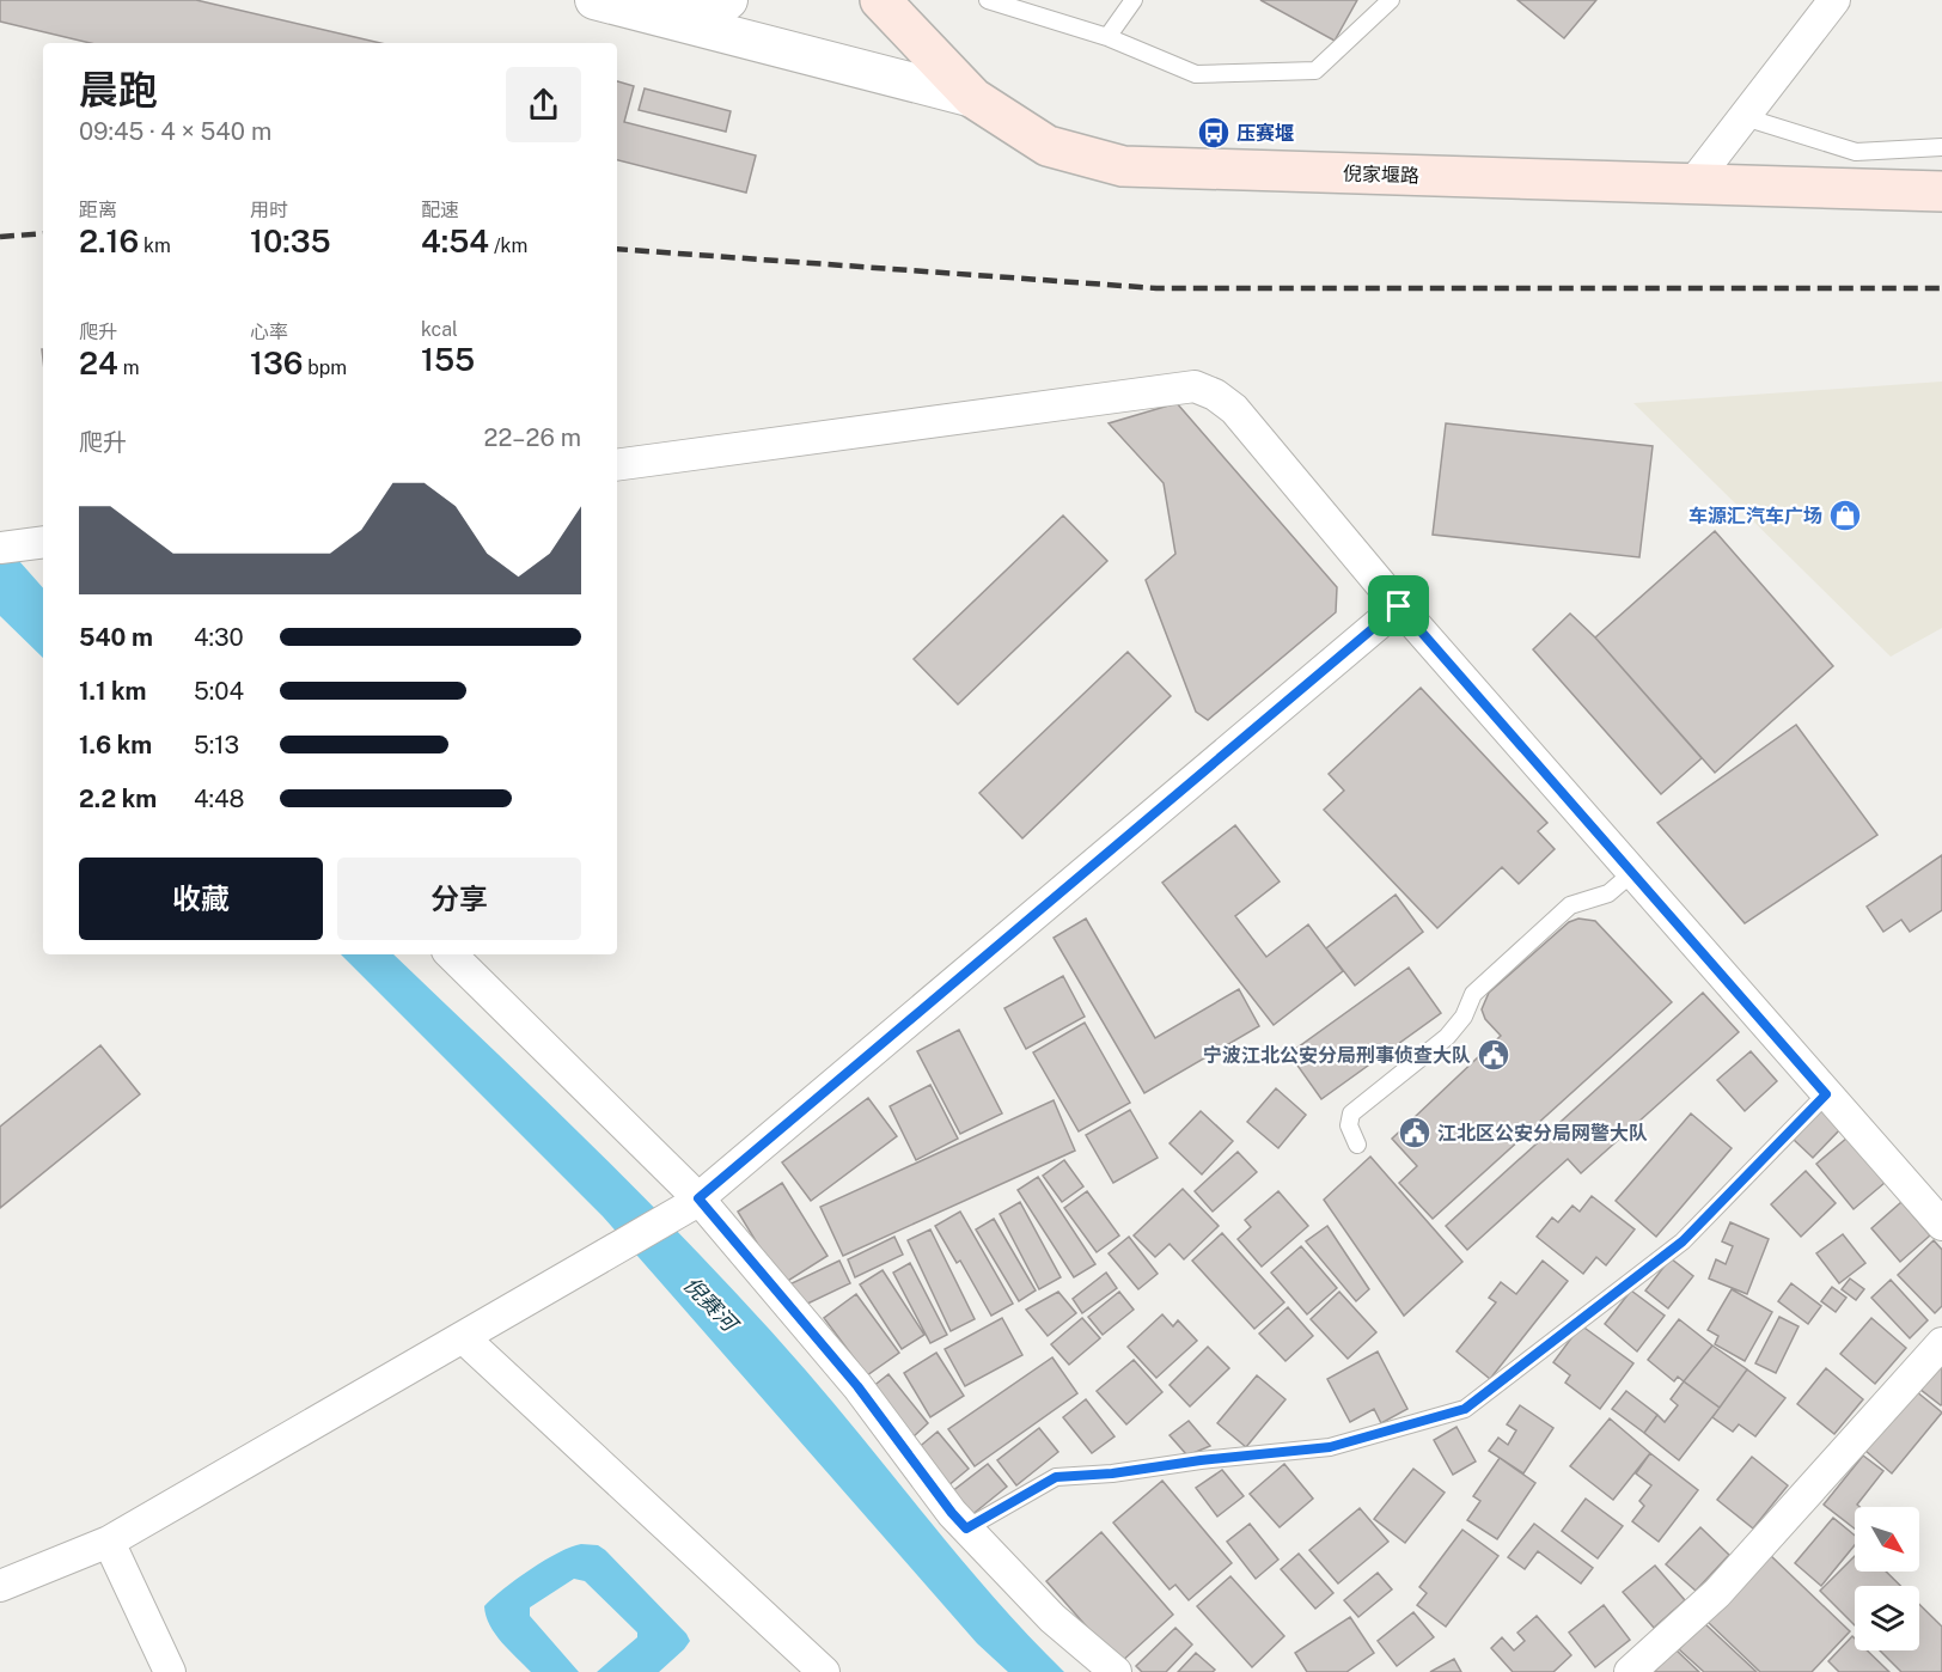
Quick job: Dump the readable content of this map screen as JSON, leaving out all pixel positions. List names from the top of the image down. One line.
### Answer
{"streets":{"main road":["倪家堰路"]},"water":["倪赛河"],"places":{"bus stop":["压赛堰"],"shop":["车源汇汽车广场"],"public building":["宁波江北公安分局刑事侦查大队","江北区公安分局网警大队"]},"north":"bottom right","page":{"heading":["晨跑","09:45 · 4 × 540 m"],"stats":[["距离","2.16 km"],["用时","10:35"],["配速","4:54 /km"],["爬升","24 m"],["心率","136 bpm"],["kcal","155"]],"chart":["爬升","22–26 m"],"list":[{"name":"540 m","note":"4:30"},{"name":"1.1 km","note":"5:04"},{"name":"1.6 km","note":"5:13"},{"name":"2.2 km","note":"4:48"}],"buttons":["收藏","分享"]}}
